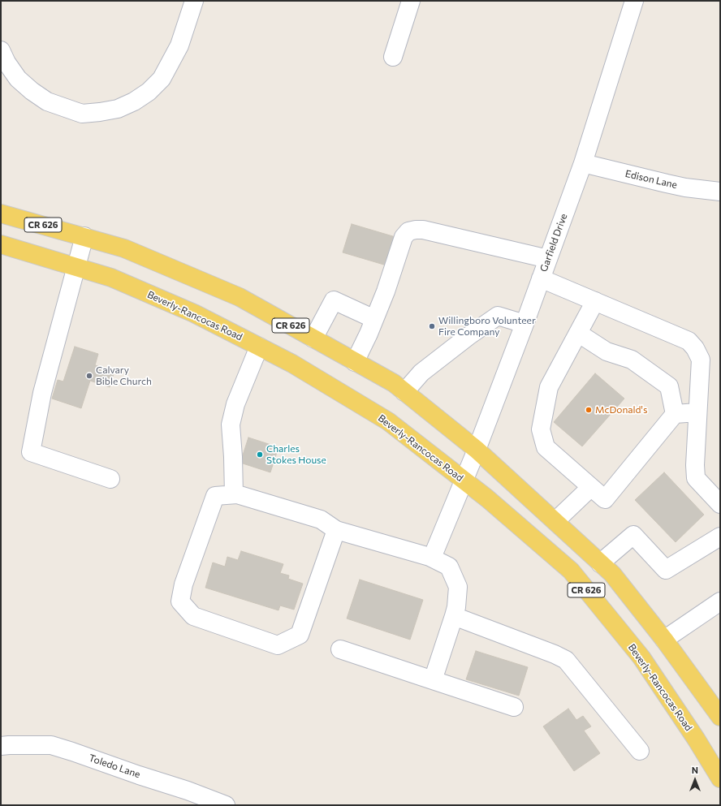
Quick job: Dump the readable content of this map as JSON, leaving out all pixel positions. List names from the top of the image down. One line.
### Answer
{"streets":{"main road":["CR 626","Beverly-Rancocas Road"],"street":["Edison Lane","Garfield Drive","Toledo Lane"]},"crossings":[["Edison Lane","Garfield Drive"],["CR 626","Garfield Drive"],["Garfield Drive","Beverly-Rancocas Road"]],"places":["Willingboro Volunteer Fire Company","Calvary Bible Church","McDonald's","Charles Stokes House"],"north":"top"}
